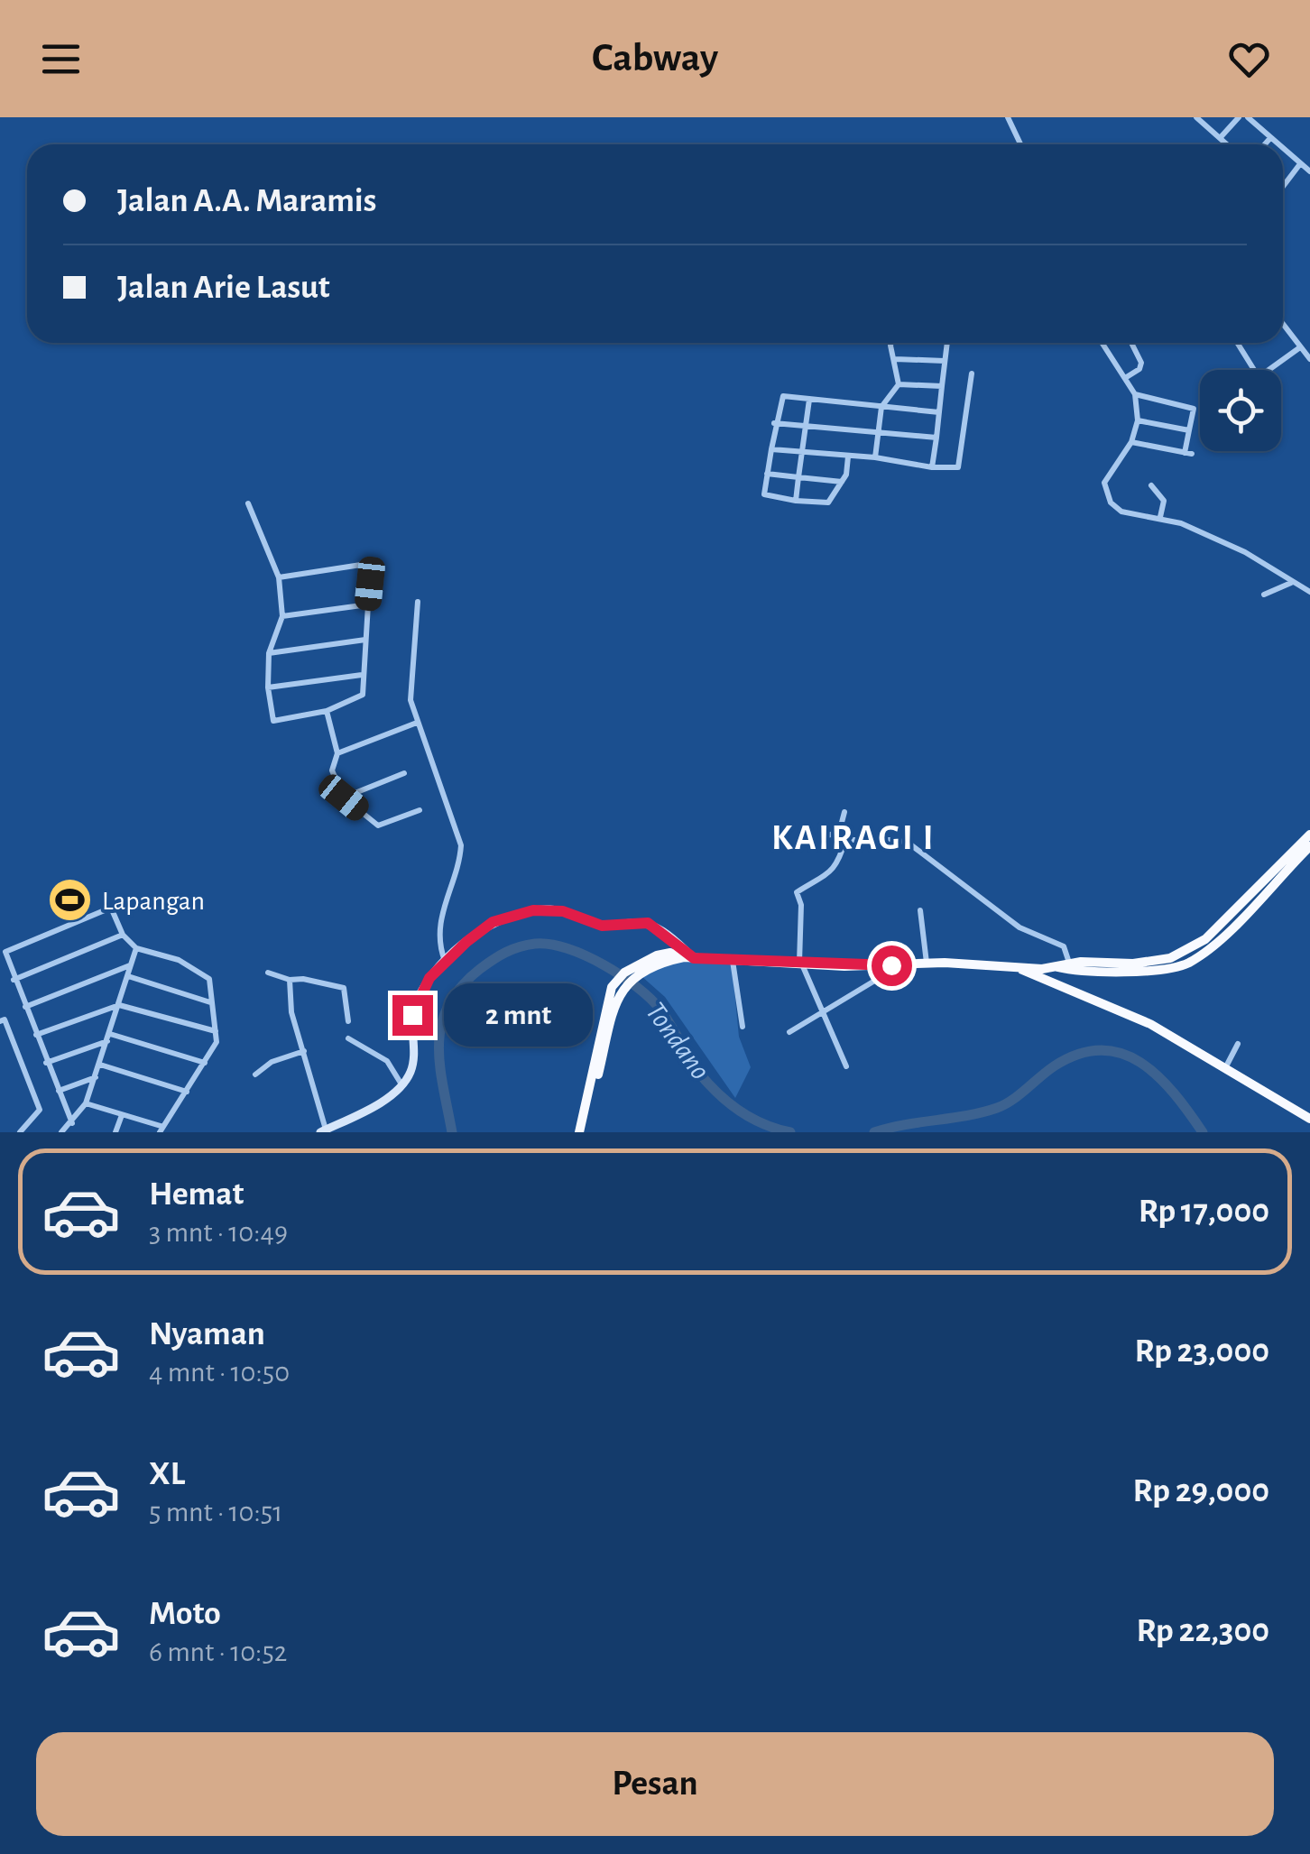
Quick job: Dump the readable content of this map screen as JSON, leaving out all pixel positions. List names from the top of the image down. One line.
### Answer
{"districts":["KAIRAGI I"],"water":["Tondano"],"places":{"sports":["Lapangan"]},"page":{"header":"Cabway","banner":["Jalan A.A. Maramis","Jalan Arie Lasut"],"bubble":"2 mnt","list":[{"name":"Hemat","note":"3 mnt · 10:49","value":"Rp 17,000"},{"name":"Nyaman","note":"4 mnt · 10:50","value":"Rp 23,000"},{"name":"XL","note":"5 mnt · 10:51","value":"Rp 29,000"},{"name":"Moto","note":"6 mnt · 10:52","value":"Rp 22,300"}],"buttons":"Pesan"}}
